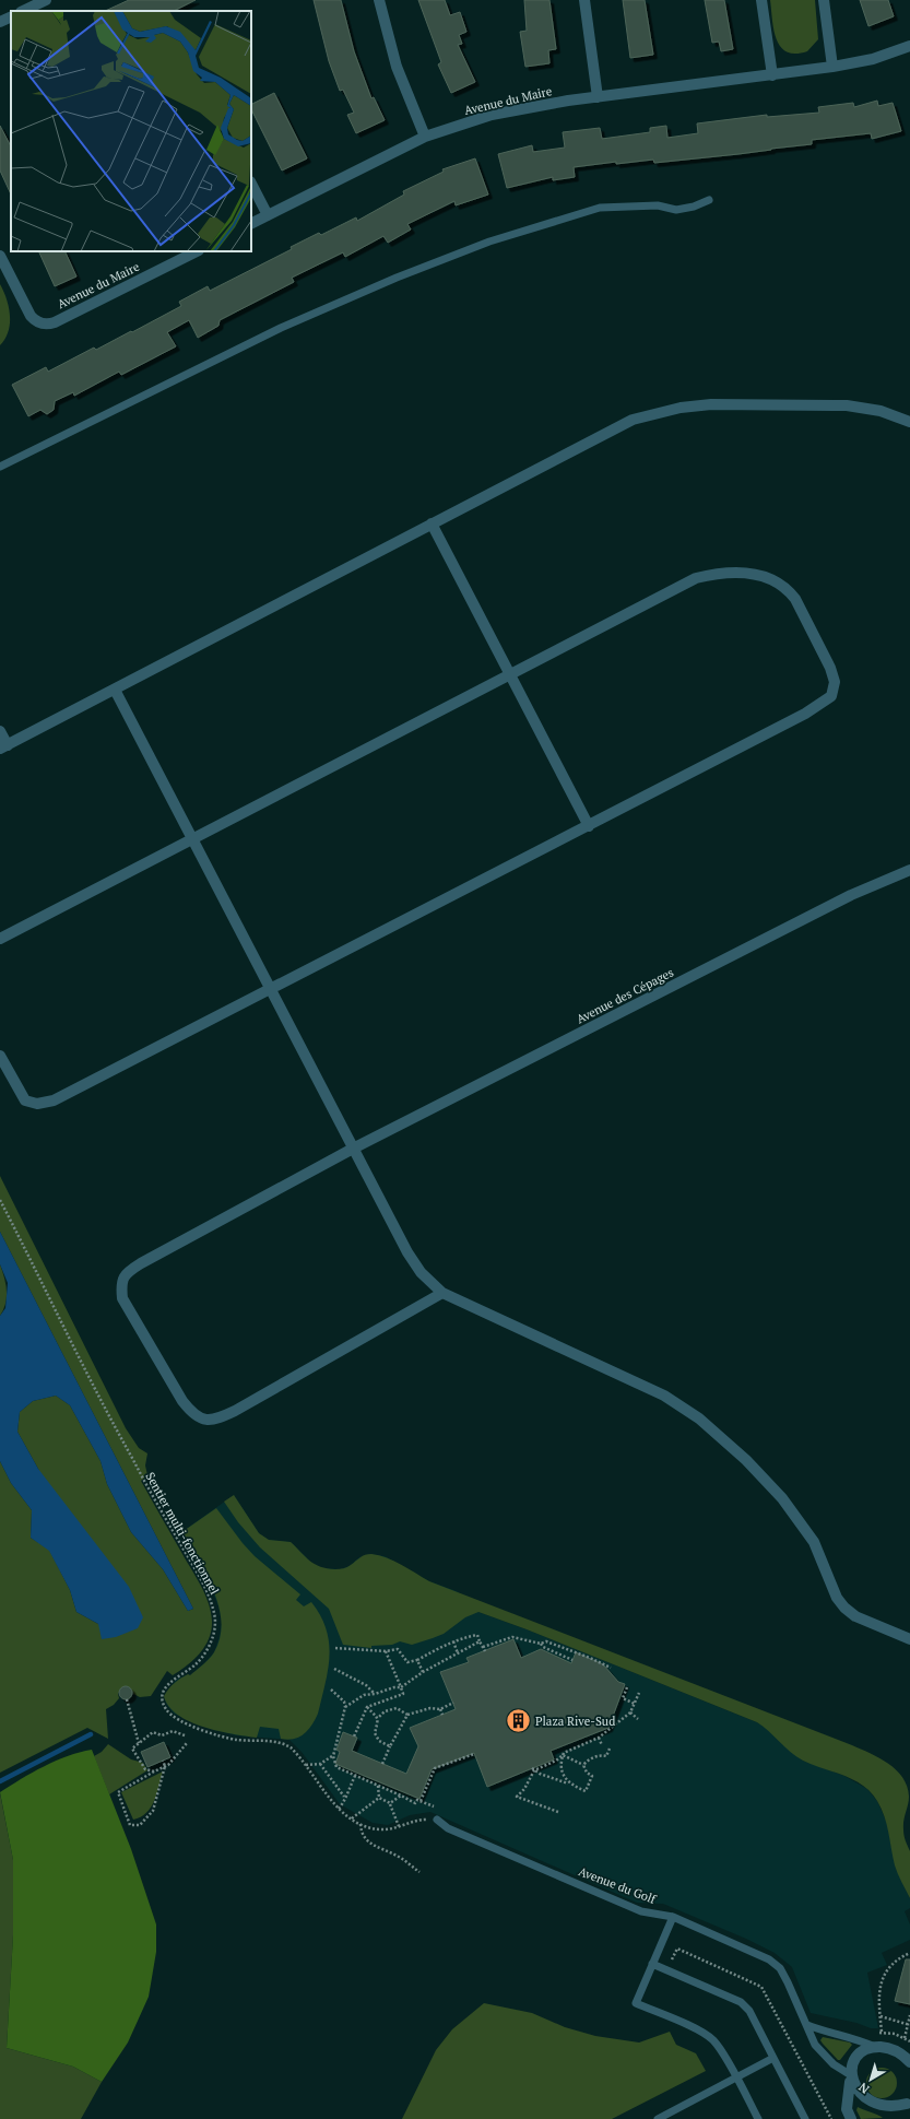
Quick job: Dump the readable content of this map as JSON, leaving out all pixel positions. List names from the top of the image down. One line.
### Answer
{"streets":{"street":["Avenue du Maire","Avenue des Cépages"],"lane":["Avenue du Golf"],"path":["Sentier multi-fonctionnel"]},"places":{"building":["Plaza Rive-Sud"]},"north":"bottom left"}
